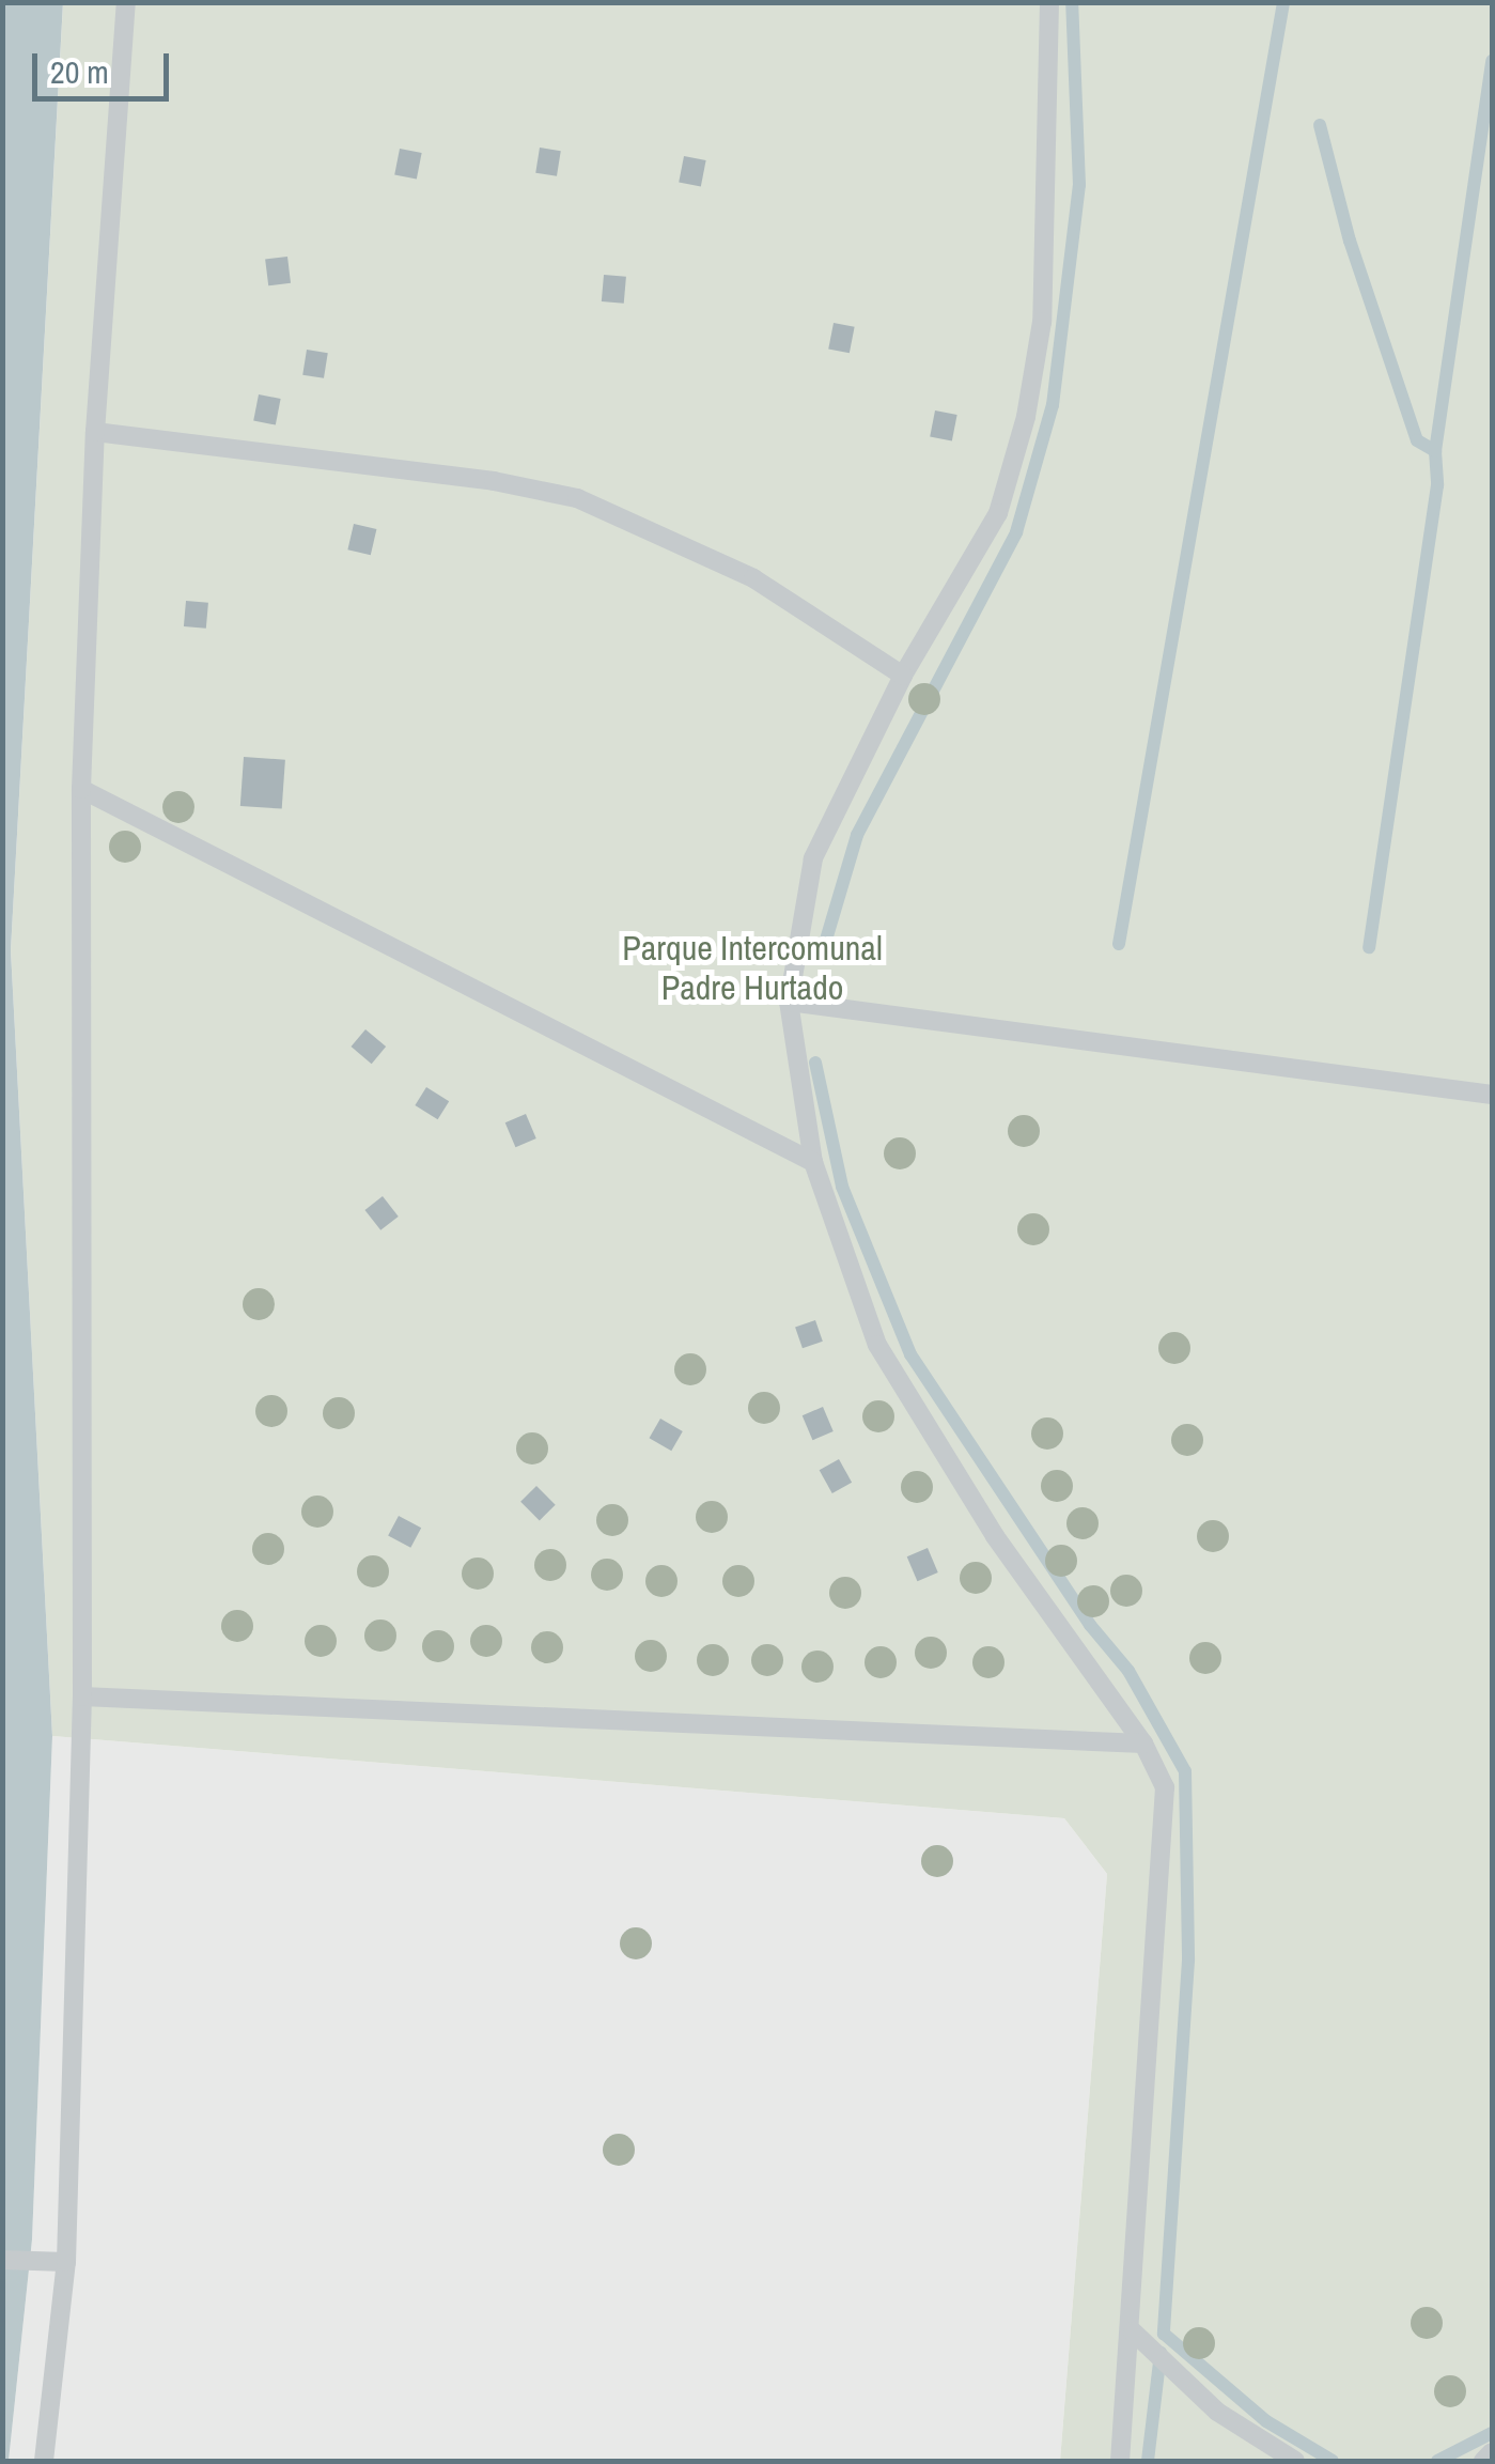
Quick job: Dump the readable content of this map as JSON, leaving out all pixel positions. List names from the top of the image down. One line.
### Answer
{"parks":["Parque Intercomunal Padre Hurtado"],"scale_bar":"20 m"}
